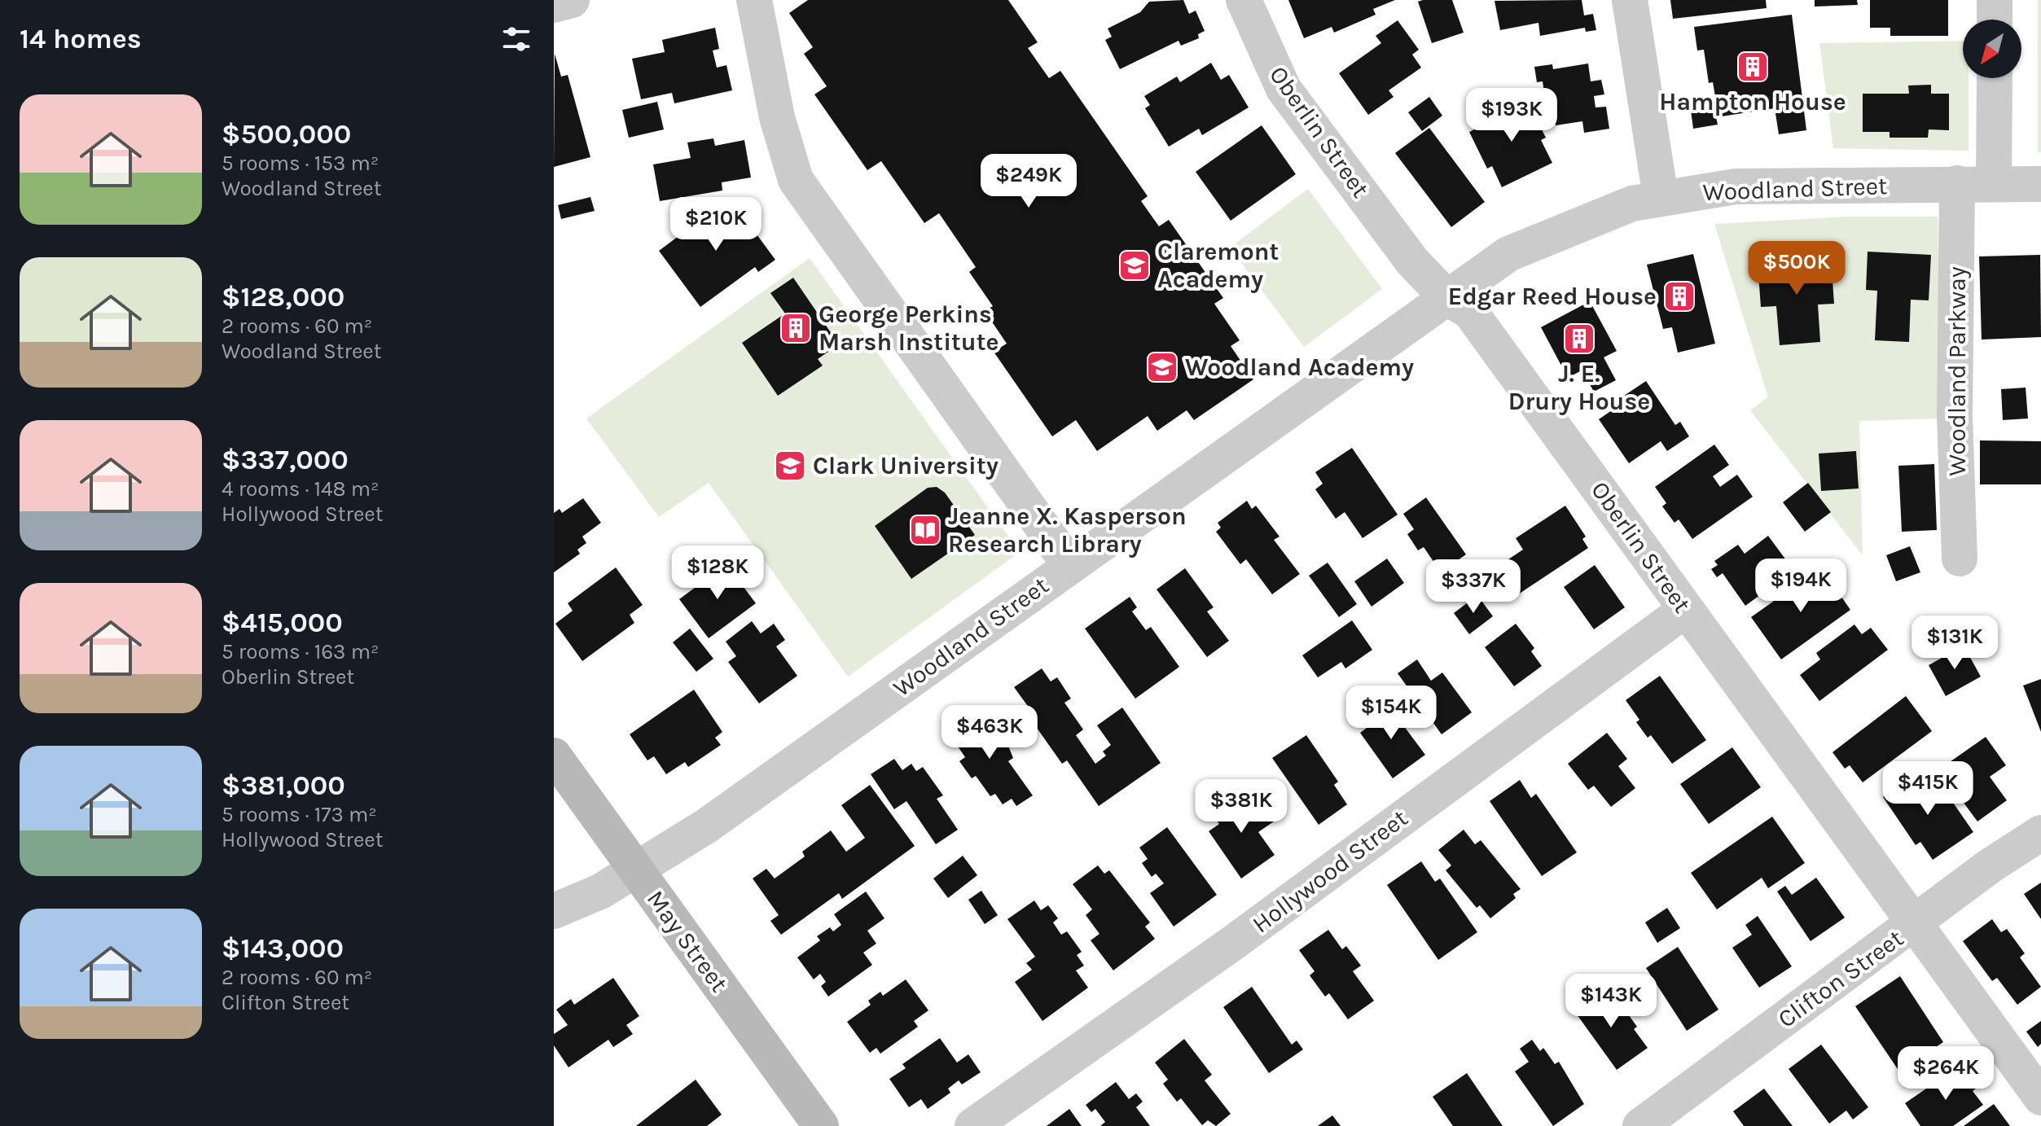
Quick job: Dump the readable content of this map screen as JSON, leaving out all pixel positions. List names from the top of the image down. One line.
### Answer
{"streets":{"street":["Oberlin Street","Woodland Street","Woodland Parkway","Hollywood Street","May Street","Clifton Street"]},"crossings":[["Oberlin Street","Woodland Street"],["Oberlin Street","Hollywood Street"],["Oberlin Street","Clifton Street"],["Woodland Street","Woodland Parkway"],["Woodland Street","May Street"]],"places":{"building":["Hampton House","Edgar Reed House","George Perkins Marsh Institute","J. E. Drury House"],"school or university":["Claremont Academy","Woodland Academy","Clark University"],"library":["Jeanne X. Kasperson Research Library"]},"north":"bottom left","page":{"heading":"14 homes","list":[{"name":"$500,000","note":"5 rooms · 153 m² · Woodland Street"},{"name":"$128,000","note":"2 rooms · 60 m² · Woodland Street"},{"name":"$337,000","note":"4 rooms · 148 m² · Hollywood Street"},{"name":"$415,000","note":"5 rooms · 163 m² · Oberlin Street"},{"name":"$381,000","note":"5 rooms · 173 m² · Hollywood Street"},{"name":"$143,000","note":"2 rooms · 60 m² · Clifton Street"}],"price":["$193K","$249K","$210K","$500K","$128K","$194K","$337K","$131K","$154K","$463K","$415K","$381K","$143K","$264K"]}}
